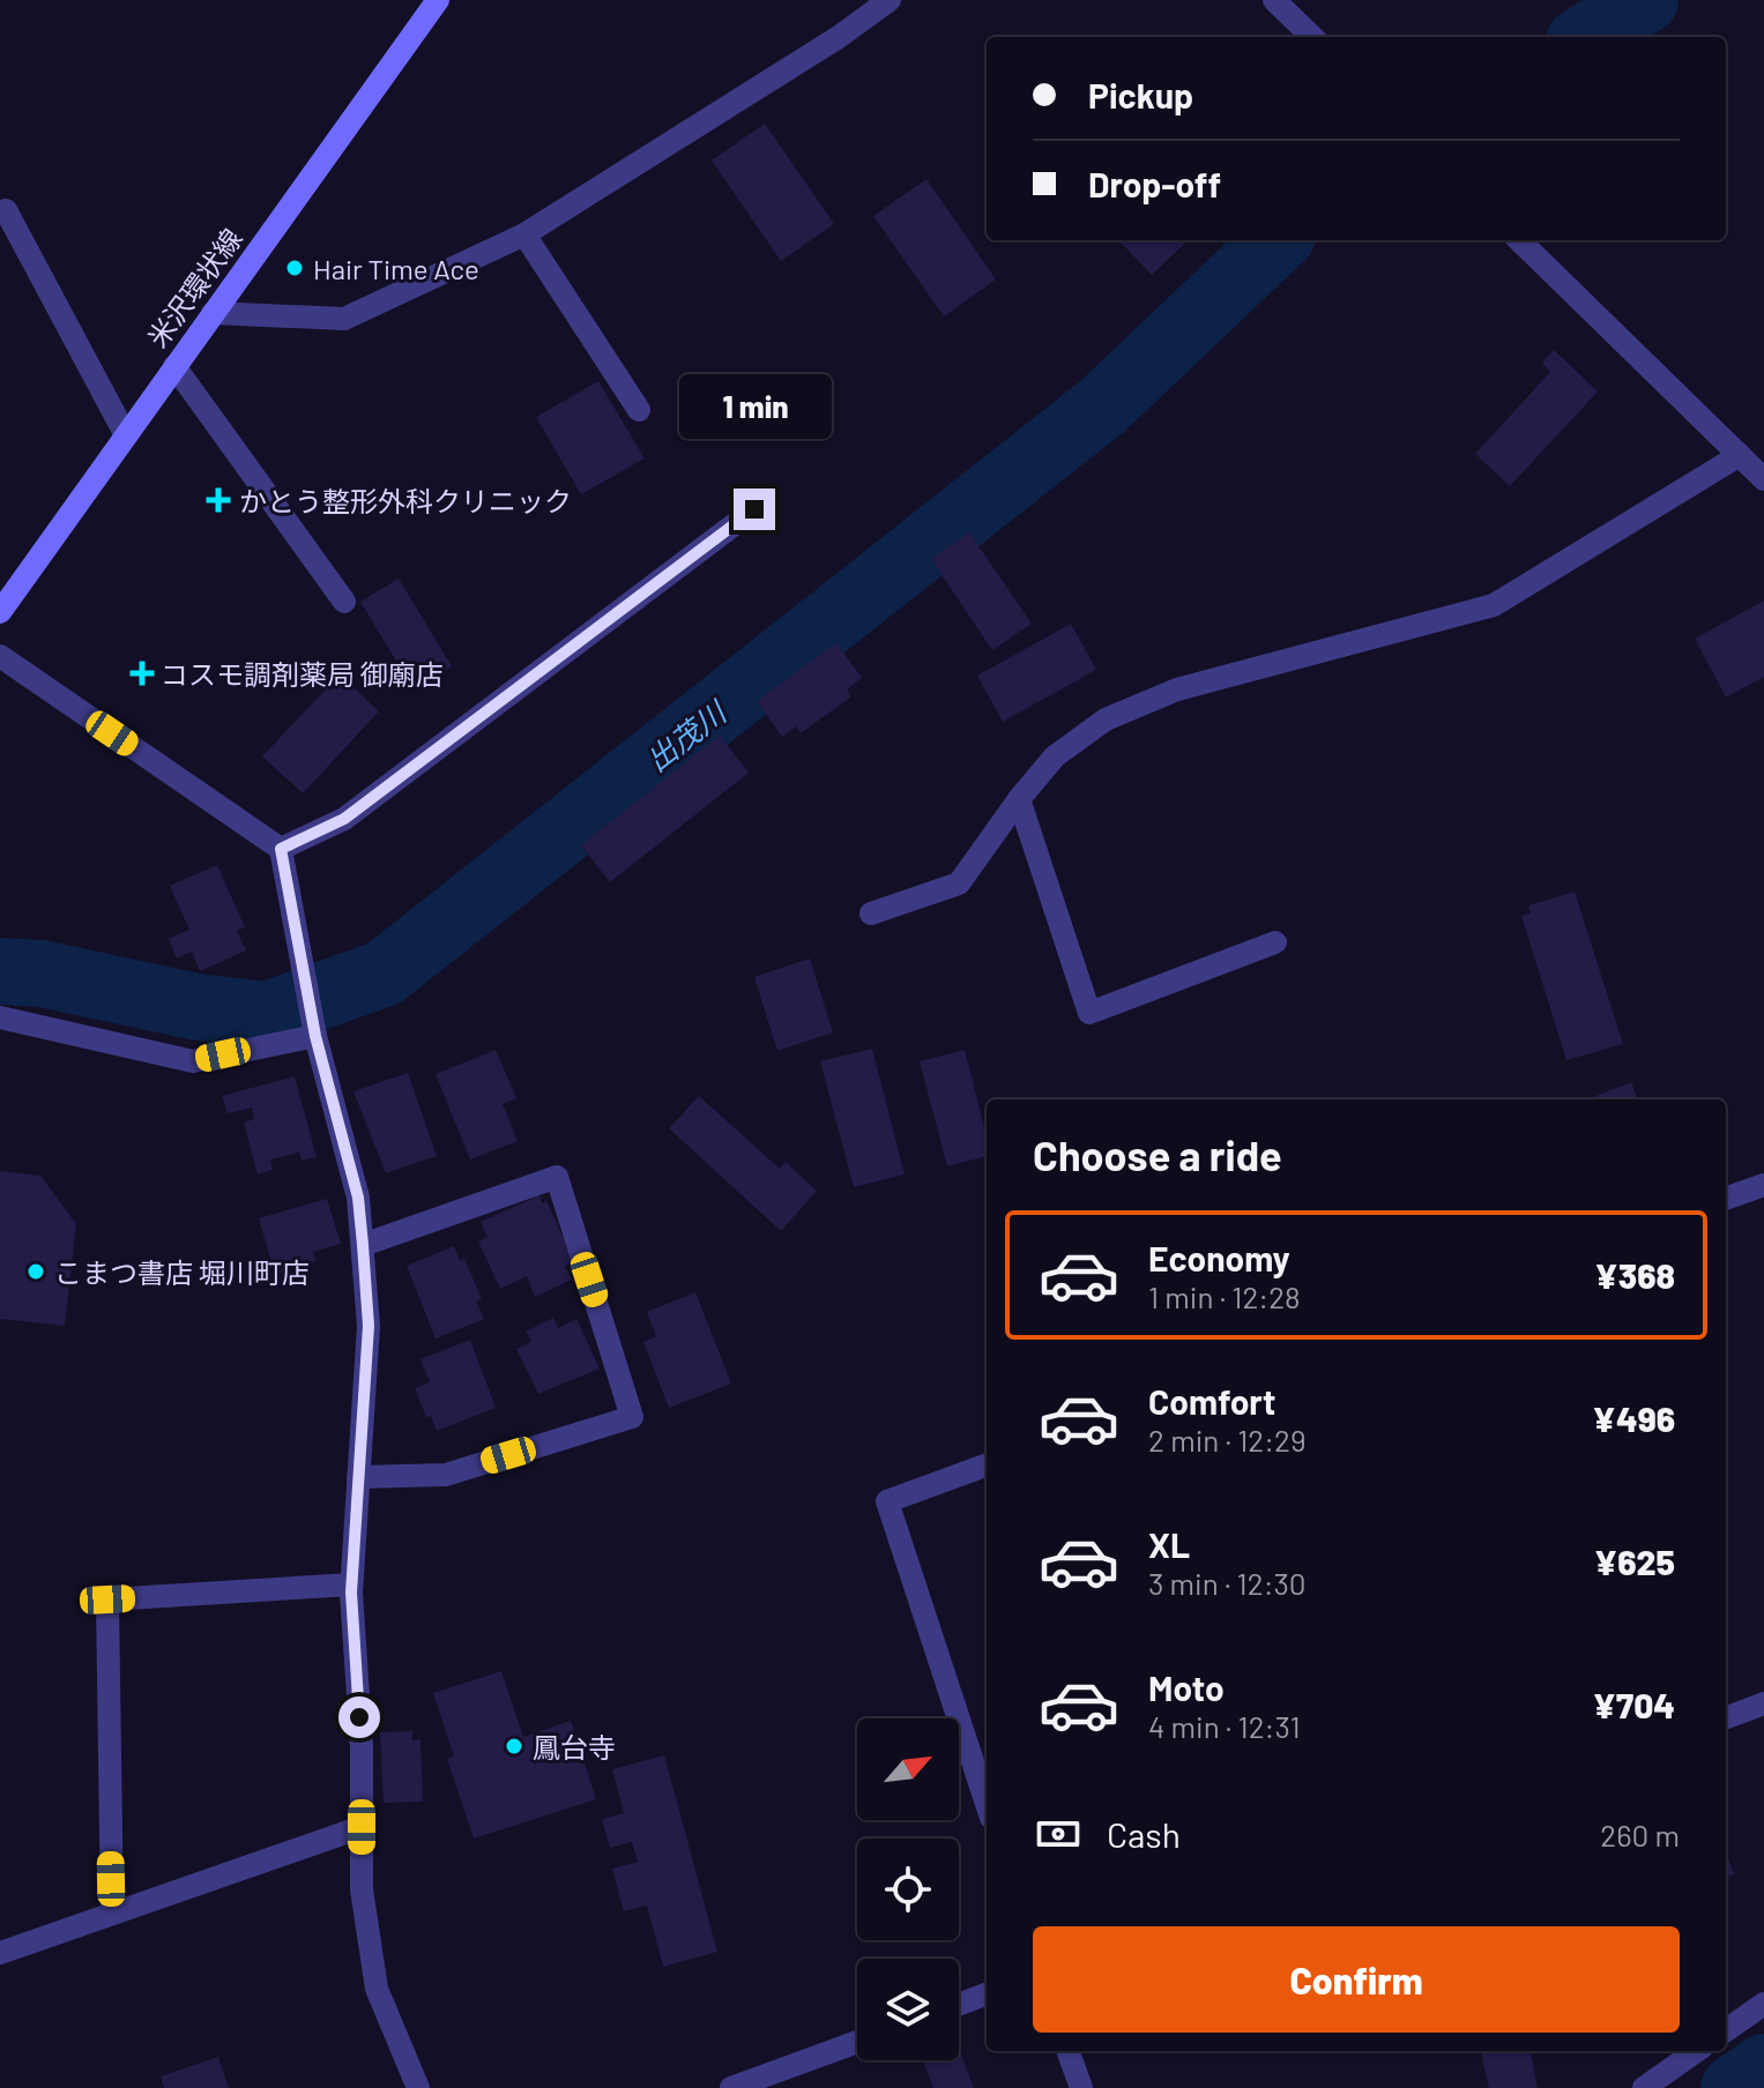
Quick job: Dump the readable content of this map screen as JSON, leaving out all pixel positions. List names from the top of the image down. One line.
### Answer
{"streets":{"main road":["米沢環状線"]},"water":["出茂川"],"places":{"other":["Hair Time Ace","こまつ書店 堀川町店","鳳台寺"],"health":["かとう整形外科クリニック","コスモ調剤薬局 御廟店"]},"north":"top right","page":{"banner":["Pickup","Drop-off"],"bubble":"1 min","heading":"Choose a ride","list":[{"name":"Economy","note":"1 min · 12:28","value":"¥368"},{"name":"Comfort","note":"2 min · 12:29","value":"¥496"},{"name":"XL","note":"3 min · 12:30","value":"¥625"},{"name":"Moto","note":"4 min · 12:31","value":"¥704"}],"pay":["Cash","260 m"],"buttons":"Confirm"}}
